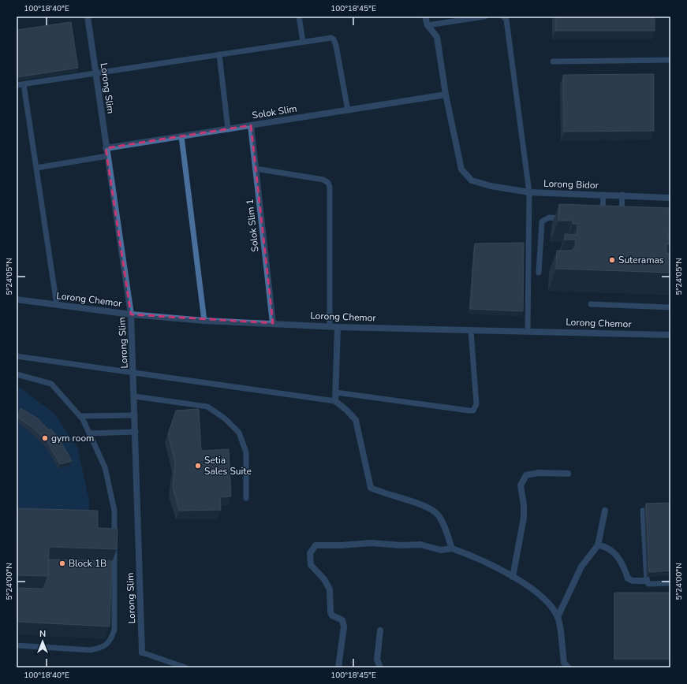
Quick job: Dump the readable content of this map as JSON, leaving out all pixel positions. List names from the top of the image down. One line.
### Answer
{"streets":{"street":["Lorong Slim","Solok Slim","Lorong Bidor","Solok Slim 1","Lorong Chemor"]},"crossings":[["Lorong Slim","Solok Slim"],["Lorong Slim","Lorong Chemor"],["Solok Slim","Lorong Bidor"],["Solok Slim","Solok Slim 1"],["Solok Slim 1","Lorong Chemor"]],"places":["Suteramas","gym room","Setia Sales Suite","Block 1B"],"north":"top","coordinates":["100°18'40\"E","100°18'45\"E","5°24'05\"N","5°24'00\"N"]}
